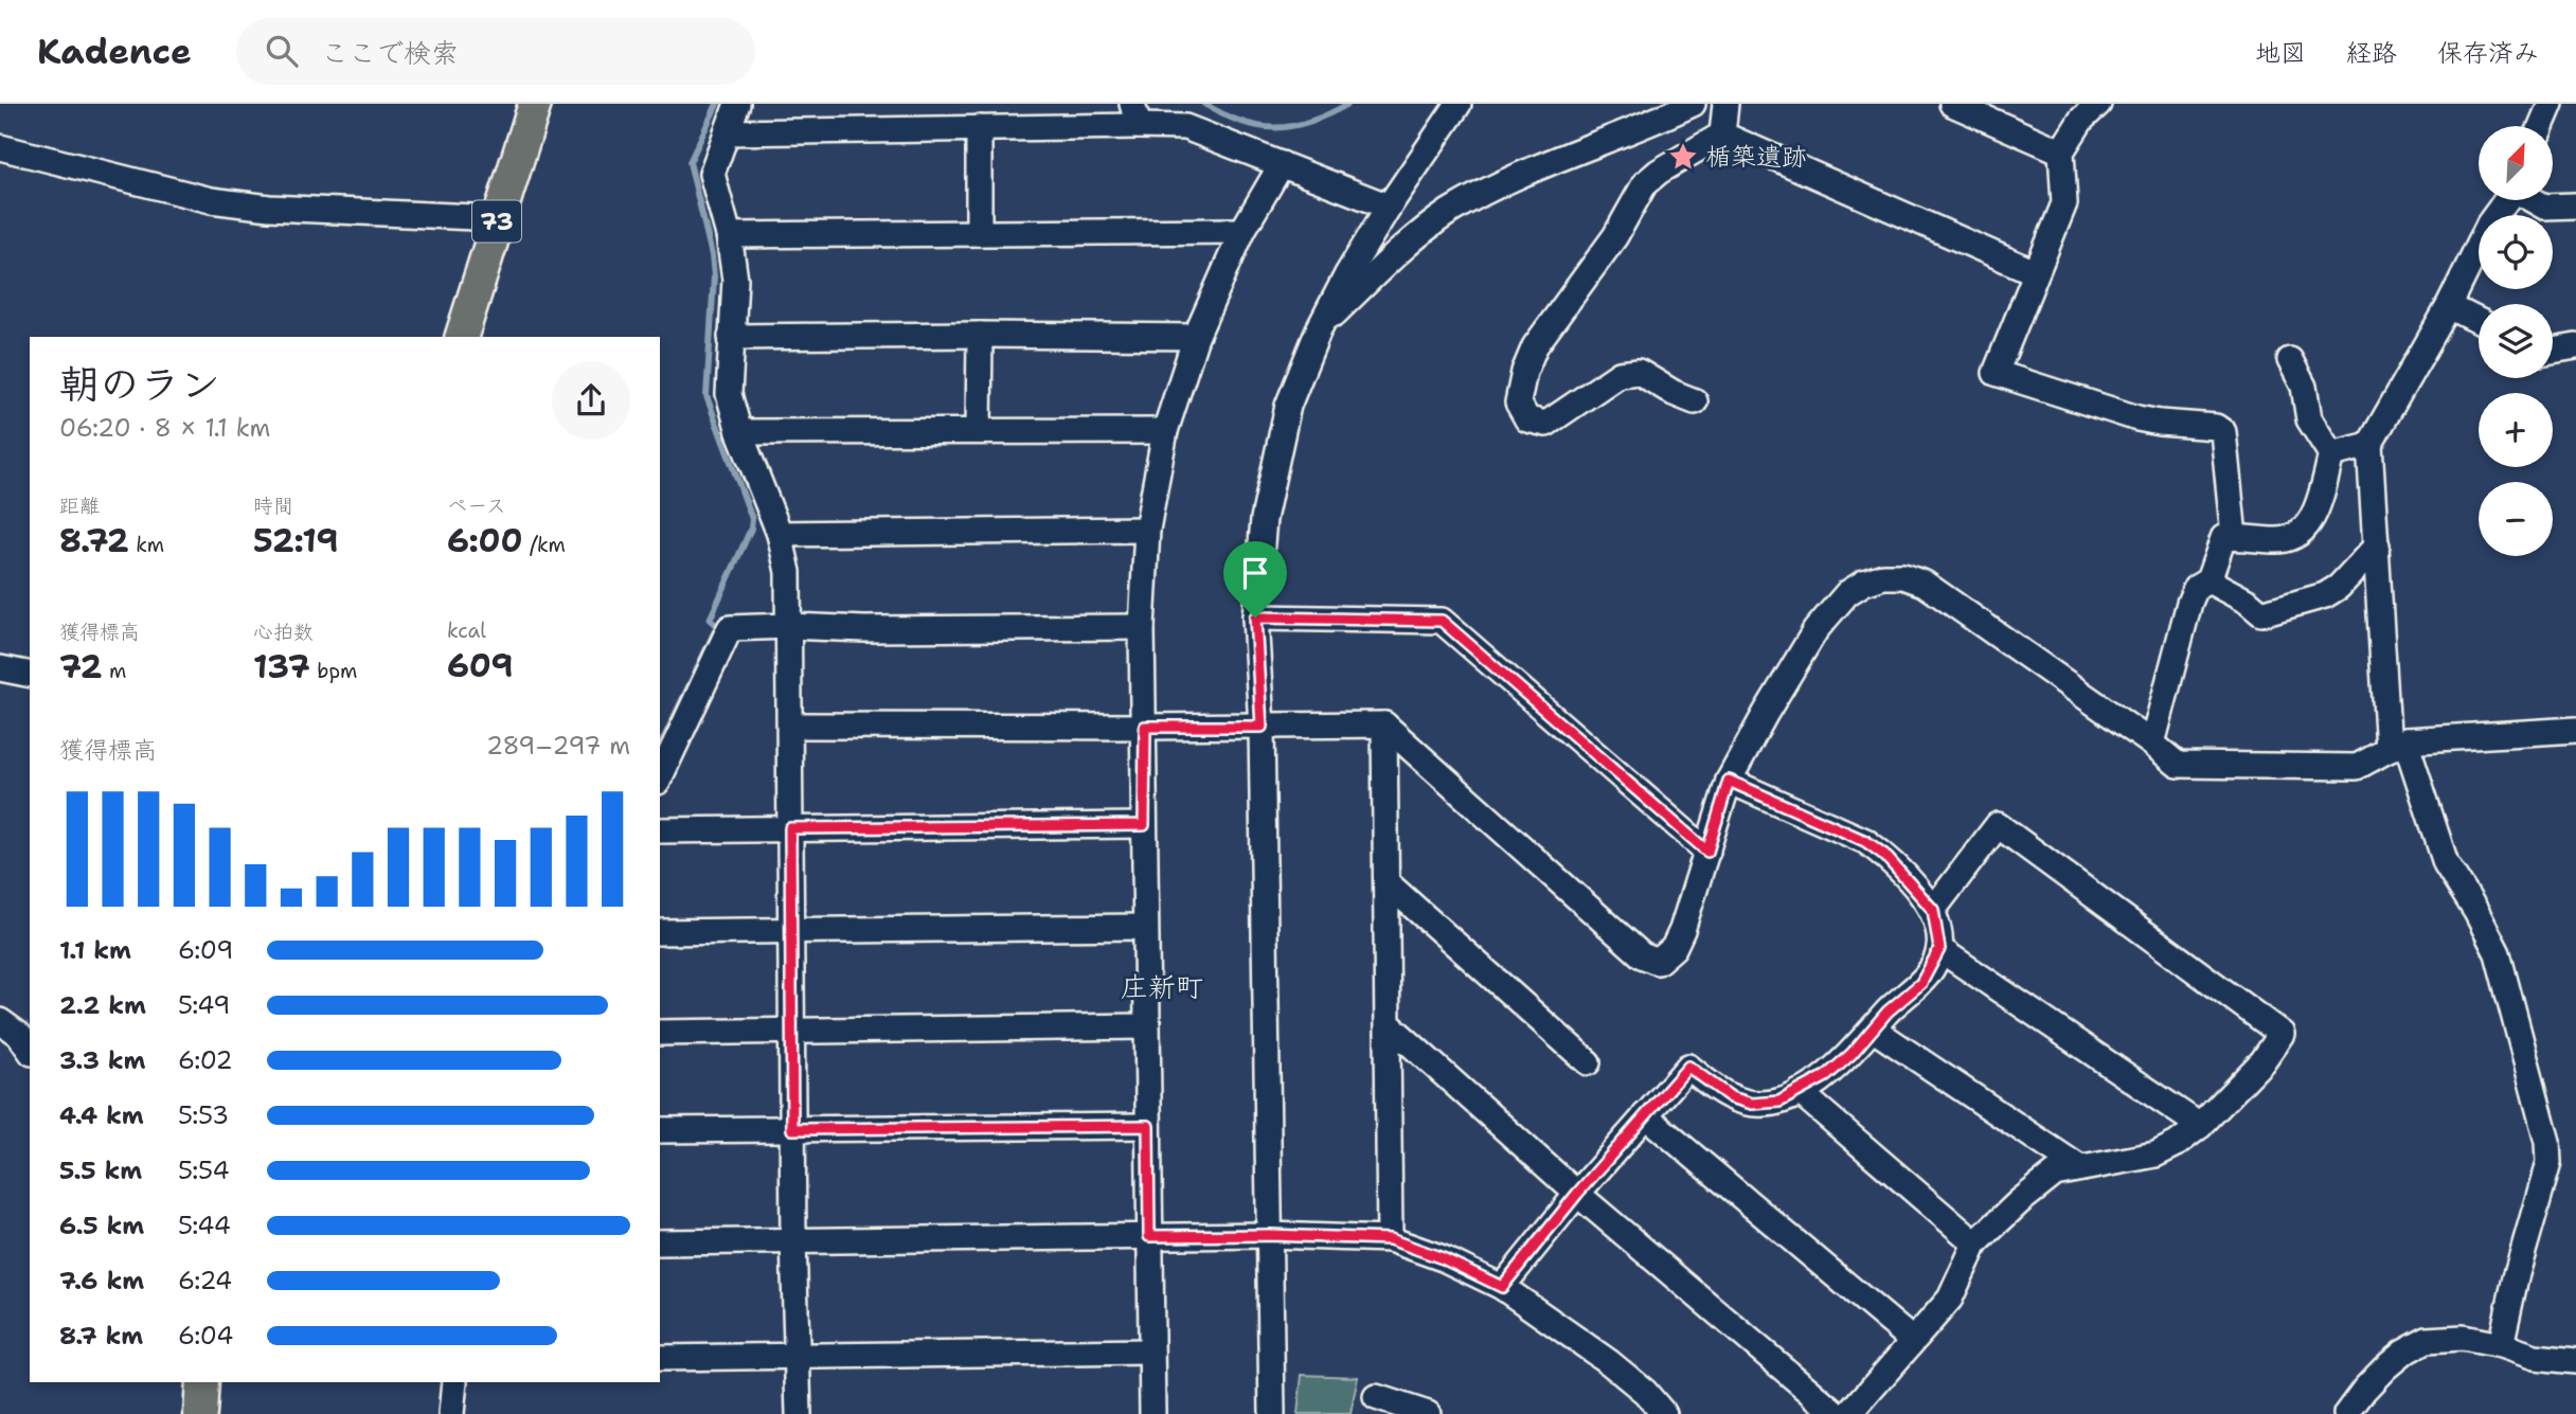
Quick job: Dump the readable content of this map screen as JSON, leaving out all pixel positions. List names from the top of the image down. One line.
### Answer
{"streets":{"main road":["73"]},"districts":["庄新町"],"places":{"place":["楯築遺跡"]},"north":"top right","page":{"header":"Kadence","search":"ここで検索","nav":["地図","経路","保存済み"],"map_buttons":["+","−"],"heading":["朝のラン","06:20 · 8 × 1.1 km"],"stats":[["距離","8.72 km"],["時間","52:19"],["ペース","6:00 /km"],["獲得標高","72 m"],["心拍数","137 bpm"],["kcal","609"]],"chart":["獲得標高","289–297 m"],"list":[{"name":"1.1 km","note":"6:09"},{"name":"2.2 km","note":"5:49"},{"name":"3.3 km","note":"6:02"},{"name":"4.4 km","note":"5:53"},{"name":"5.5 km","note":"5:54"},{"name":"6.5 km","note":"5:44"},{"name":"7.6 km","note":"6:24"},{"name":"8.7 km","note":"6:04"}]}}
